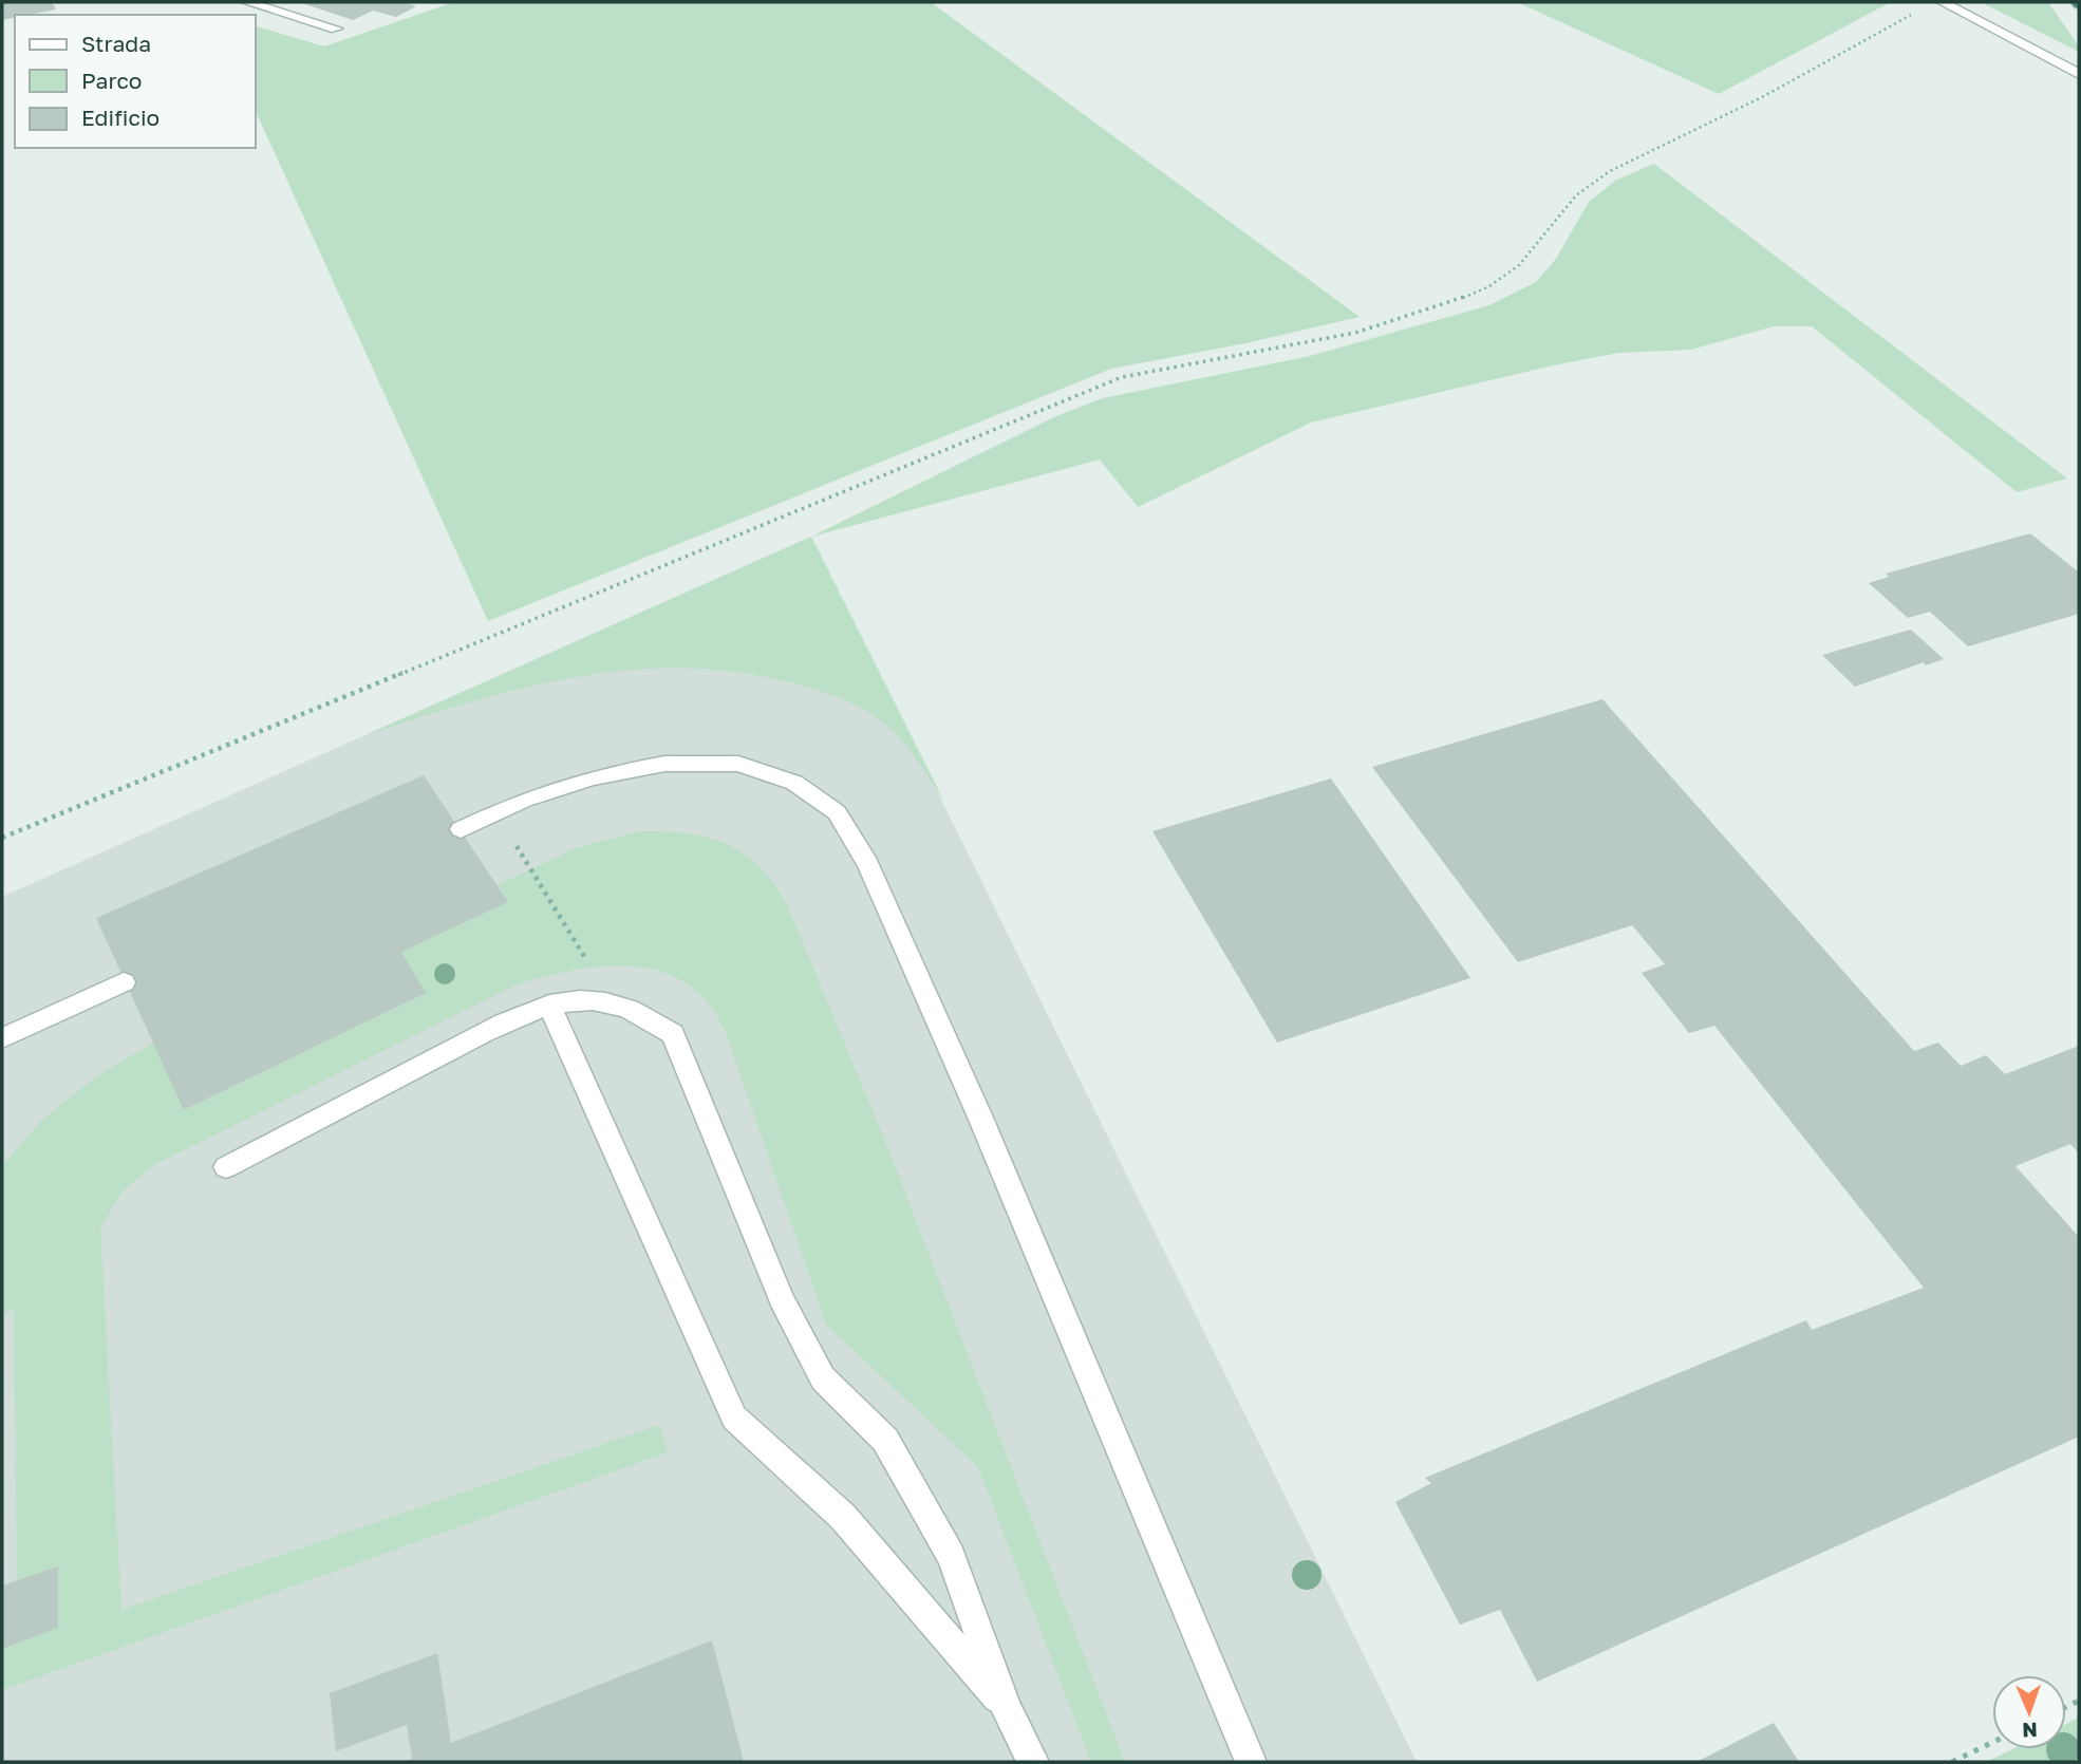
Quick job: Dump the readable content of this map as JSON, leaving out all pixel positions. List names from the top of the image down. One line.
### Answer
{"legend":["Strada","Parco","Edificio"],"north":"bottom"}
